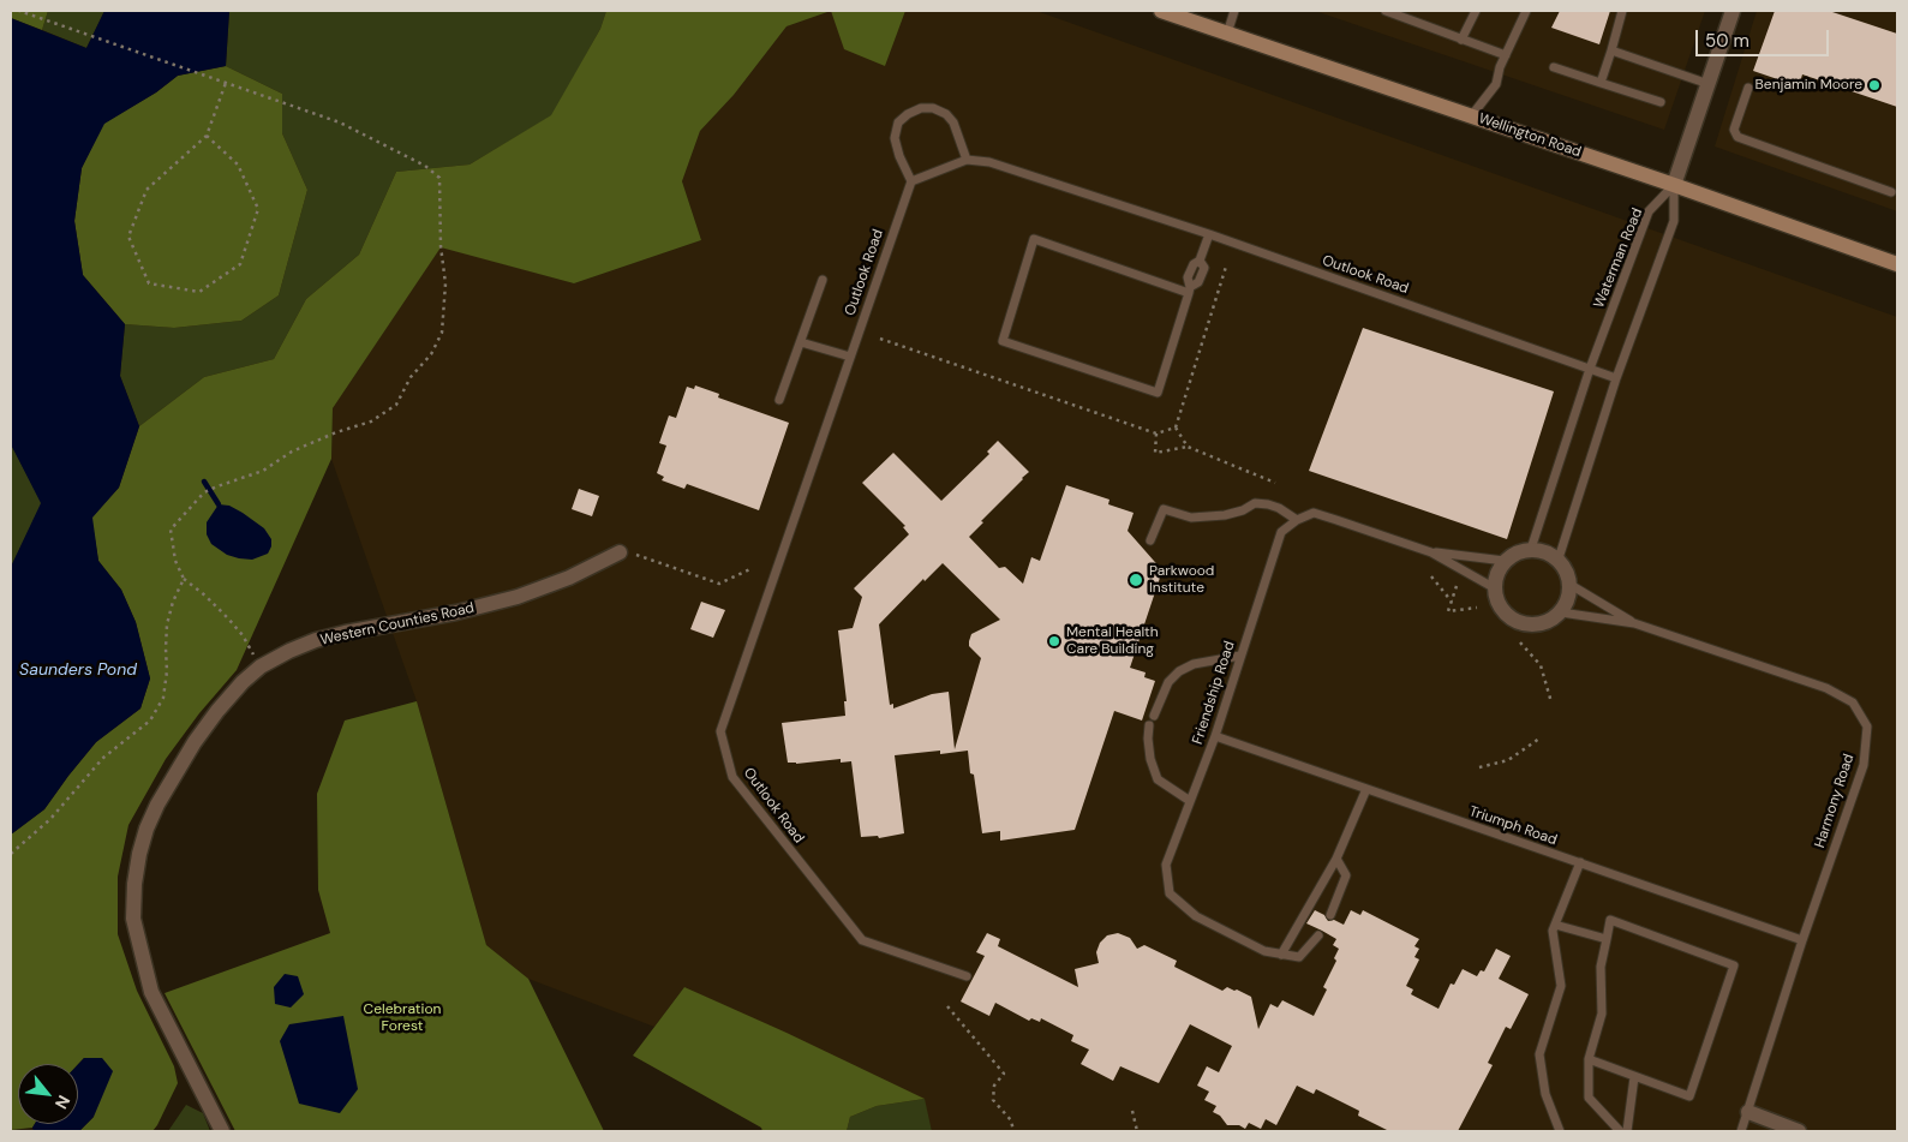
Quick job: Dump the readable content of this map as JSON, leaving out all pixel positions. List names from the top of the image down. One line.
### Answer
{"streets":{"main road":["Wellington Road"],"street":["Western Counties Road"],"lane":["Waterman Road","Outlook Road","Friendship Road","Harmony Road","Triumph Road"]},"crossings":[["Wellington Road","Waterman Road"],["Waterman Road","Outlook Road"],["Waterman Road","Harmony Road"],["Friendship Road","Triumph Road"],["Harmony Road","Triumph Road"]],"water":["Saunders Pond"],"parks":["Celebration Forest"],"places":["Benjamin Moore","Parkwood Institute","Mental Health Care Building"],"scale_bar":"50 m","north":"bottom right"}
